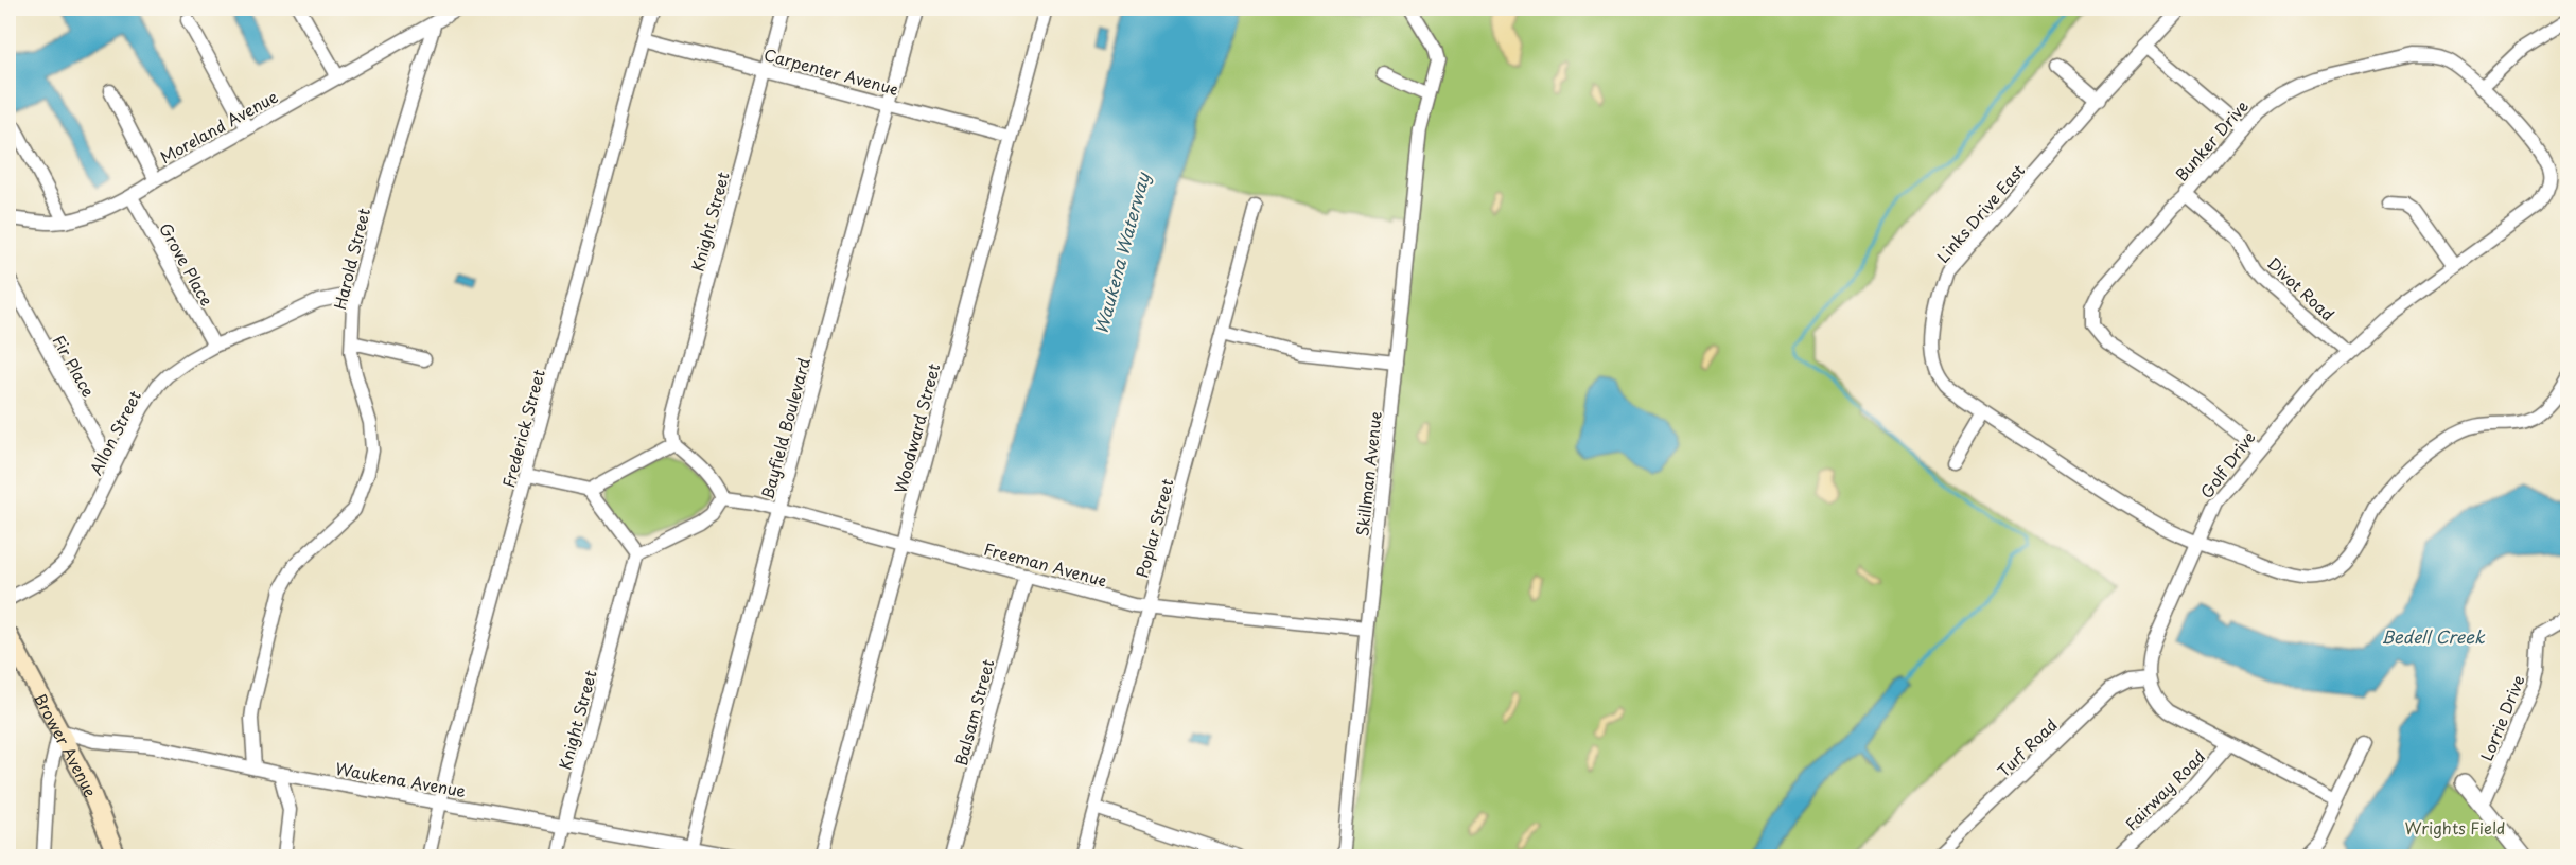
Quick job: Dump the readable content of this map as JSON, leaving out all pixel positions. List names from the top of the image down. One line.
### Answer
{"streets":{"main road":["Brower Avenue"],"street":["Carpenter Avenue","Moreland Avenue","Bunker Drive","Links Drive East","Knight Street","Harold Street","Grove Place","Divot Road","Fir Place","Frederick Street","Bayfield Boulevard","Woodward Street","Allon Street","Golf Drive","Skillman Avenue","Poplar Street","Freeman Avenue","Balsam Street","Lorrie Drive","Turf Road","Waukena Avenue","Fairway Road"]},"crossings":[["Carpenter Avenue","Knight Street"],["Carpenter Avenue","Frederick Street"],["Carpenter Avenue","Bayfield Boulevard"],["Carpenter Avenue","Woodward Street"],["Moreland Avenue","Harold Street"],["Moreland Avenue","Grove Place"],["Bunker Drive","Divot Road"],["Bunker Drive","Golf Drive"],["Links Drive East","Golf Drive"],["Knight Street","Waukena Avenue"],["Harold Street","Allon Street"],["Harold Street","Waukena Avenue"],["Grove Place","Allon Street"],["Divot Road","Golf Drive"],["Fir Place","Allon Street"],["Frederick Street","Waukena Avenue"],["Bayfield Boulevard","Freeman Avenue"],["Bayfield Boulevard","Waukena Avenue"],["Woodward Street","Freeman Avenue"],["Golf Drive","Turf Road"],["Skillman Avenue","Freeman Avenue"],["Poplar Street","Freeman Avenue"],["Freeman Avenue","Balsam Street"],["Brower Avenue","Waukena Avenue"]],"water":["Waukena Waterway","Bedell Creek"],"parks":["Wrights Field"]}
